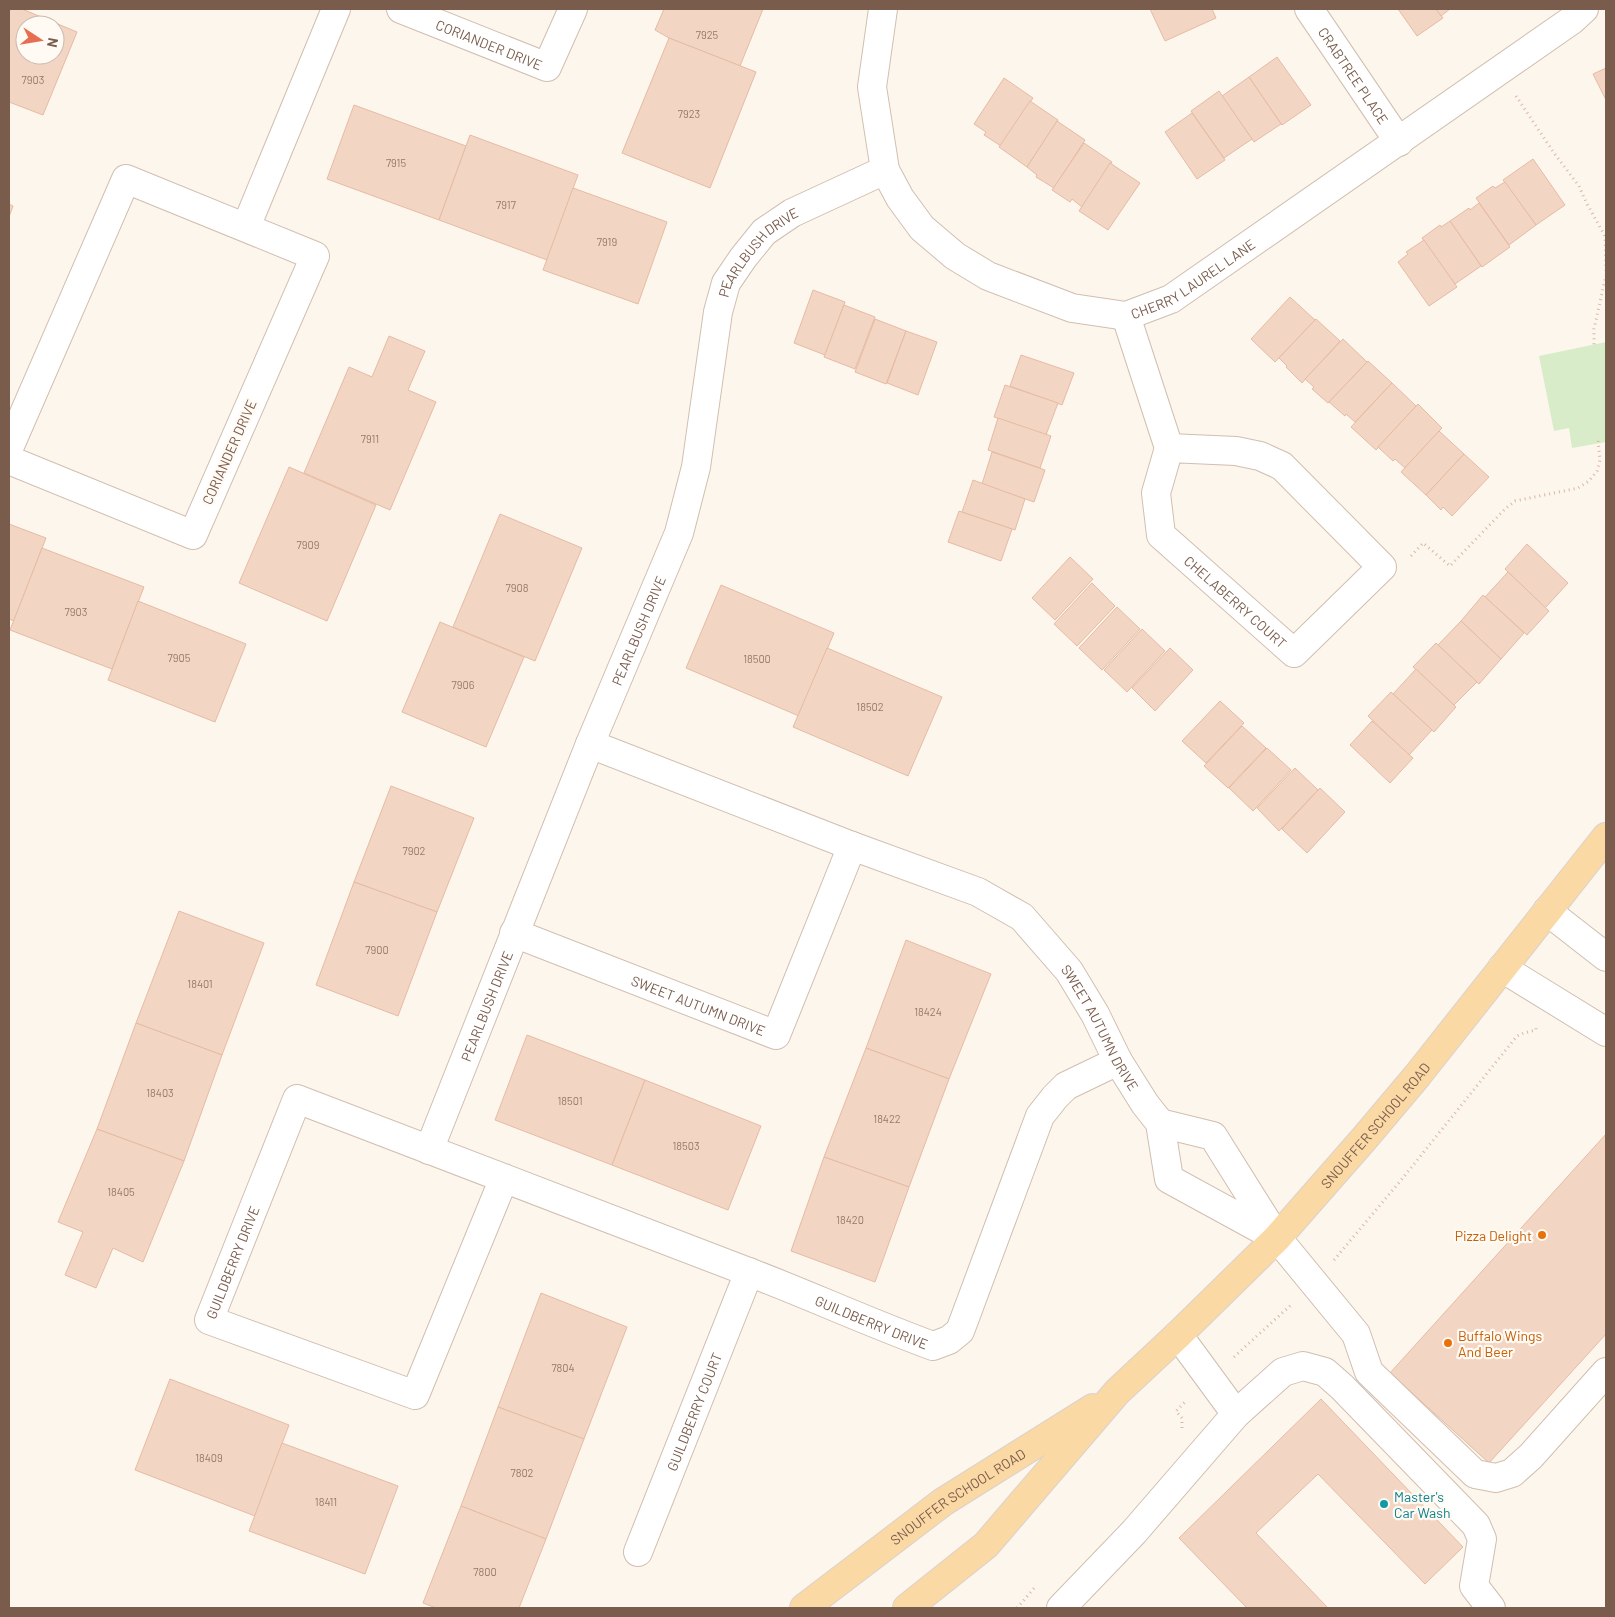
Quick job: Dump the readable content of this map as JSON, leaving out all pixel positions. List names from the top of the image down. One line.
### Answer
{"streets":{"main road":["SNOUFFER SCHOOL ROAD"],"street":["CORIANDER DRIVE","CRABTREE PLACE","PEARLBUSH DRIVE","CHERRY LAUREL LANE","CHELABERRY COURT","SWEET AUTUMN DRIVE","GUILDBERRY DRIVE","GUILDBERRY COURT"]},"crossings":[["CRABTREE PLACE","CHERRY LAUREL LANE"],["PEARLBUSH DRIVE","CHERRY LAUREL LANE"],["PEARLBUSH DRIVE","SWEET AUTUMN DRIVE"],["PEARLBUSH DRIVE","GUILDBERRY DRIVE"],["SWEET AUTUMN DRIVE","SNOUFFER SCHOOL ROAD"],["SWEET AUTUMN DRIVE","GUILDBERRY DRIVE"],["GUILDBERRY DRIVE","GUILDBERRY COURT"]],"places":["Pizza Delight","Buffalo Wings And Beer","Master's Car Wash"],"house_numbers":["7925","7903","7923","7915","7917","7919","7911","7909","7908","7903","7905","18500","7906","18502","7902","7900","18401","18424","18403","18501","18422","18503","18405","18420","7804","18409","7802","18411","7800"],"north":"right"}
